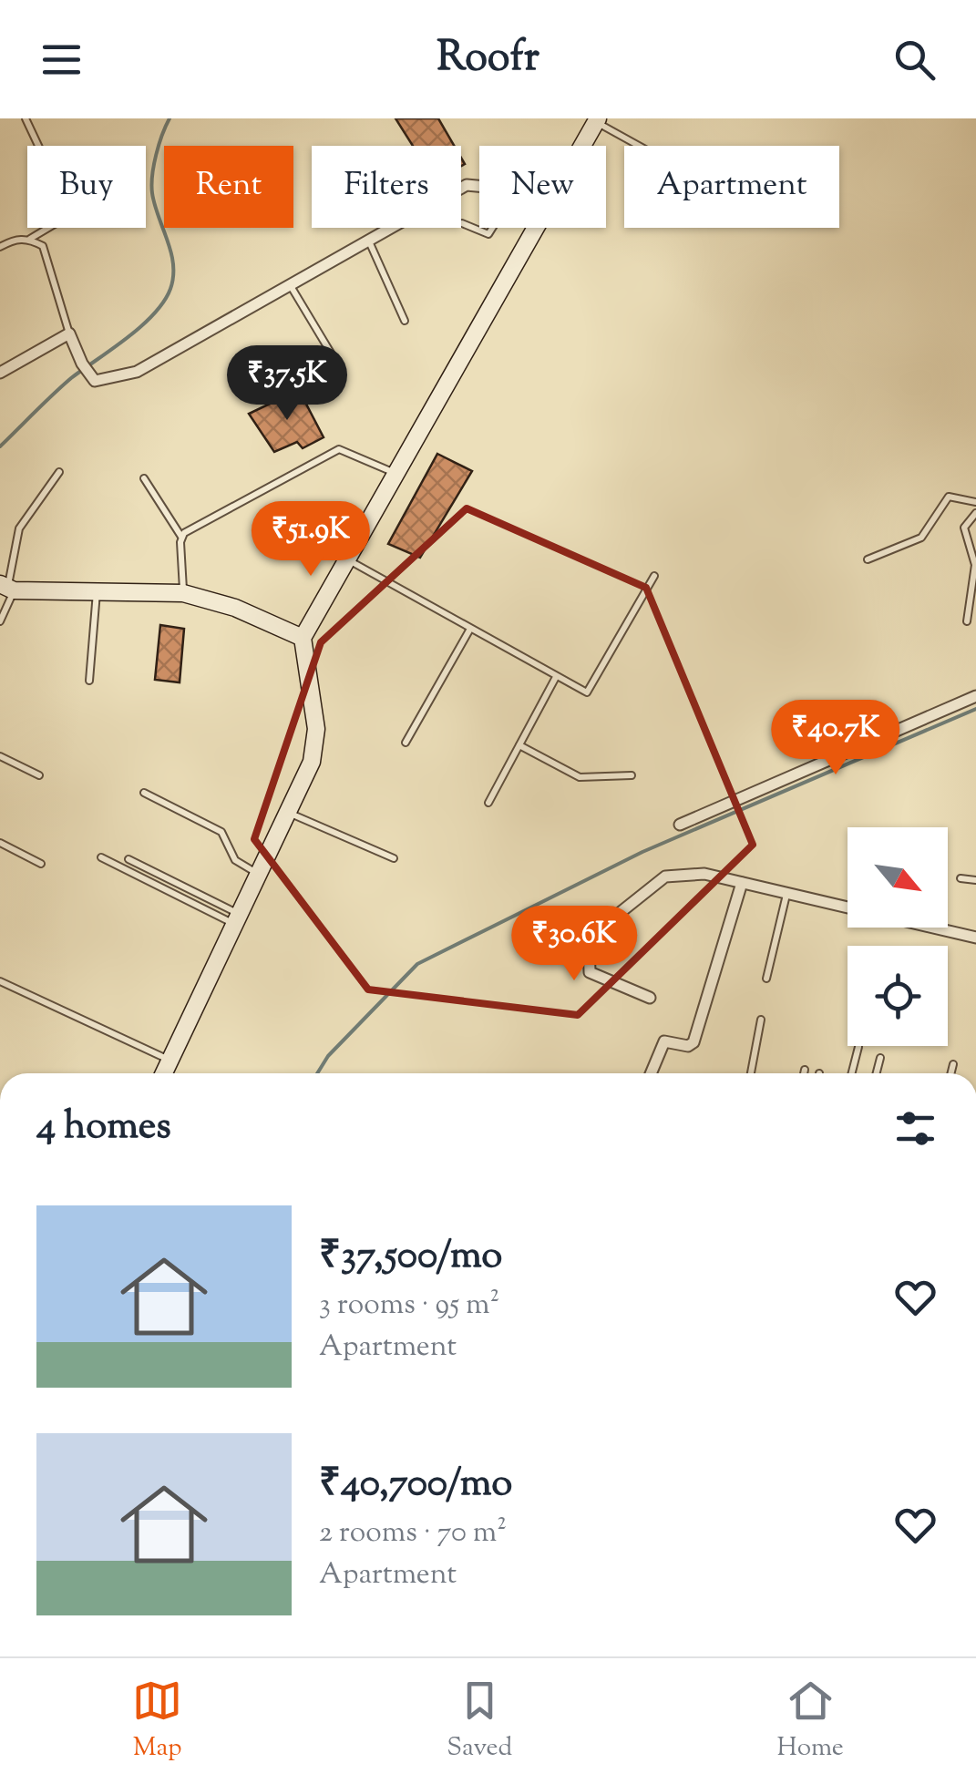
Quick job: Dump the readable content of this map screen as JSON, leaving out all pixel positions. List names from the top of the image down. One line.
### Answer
{"north":"bottom right","page":{"header":"Roofr","chip":["Buy","Rent","Filters","New","Apartment"],"price":["₹37.5K","₹51.9K","₹40.7K","₹30.6K"],"heading":"4 homes","list":[{"name":"₹37,500/mo","note":"3 rooms · 95 m² · Apartment"},{"name":"₹40,700/mo","note":"2 rooms · 70 m² · Apartment"}],"tabs":["Map","Saved","Home"]}}
